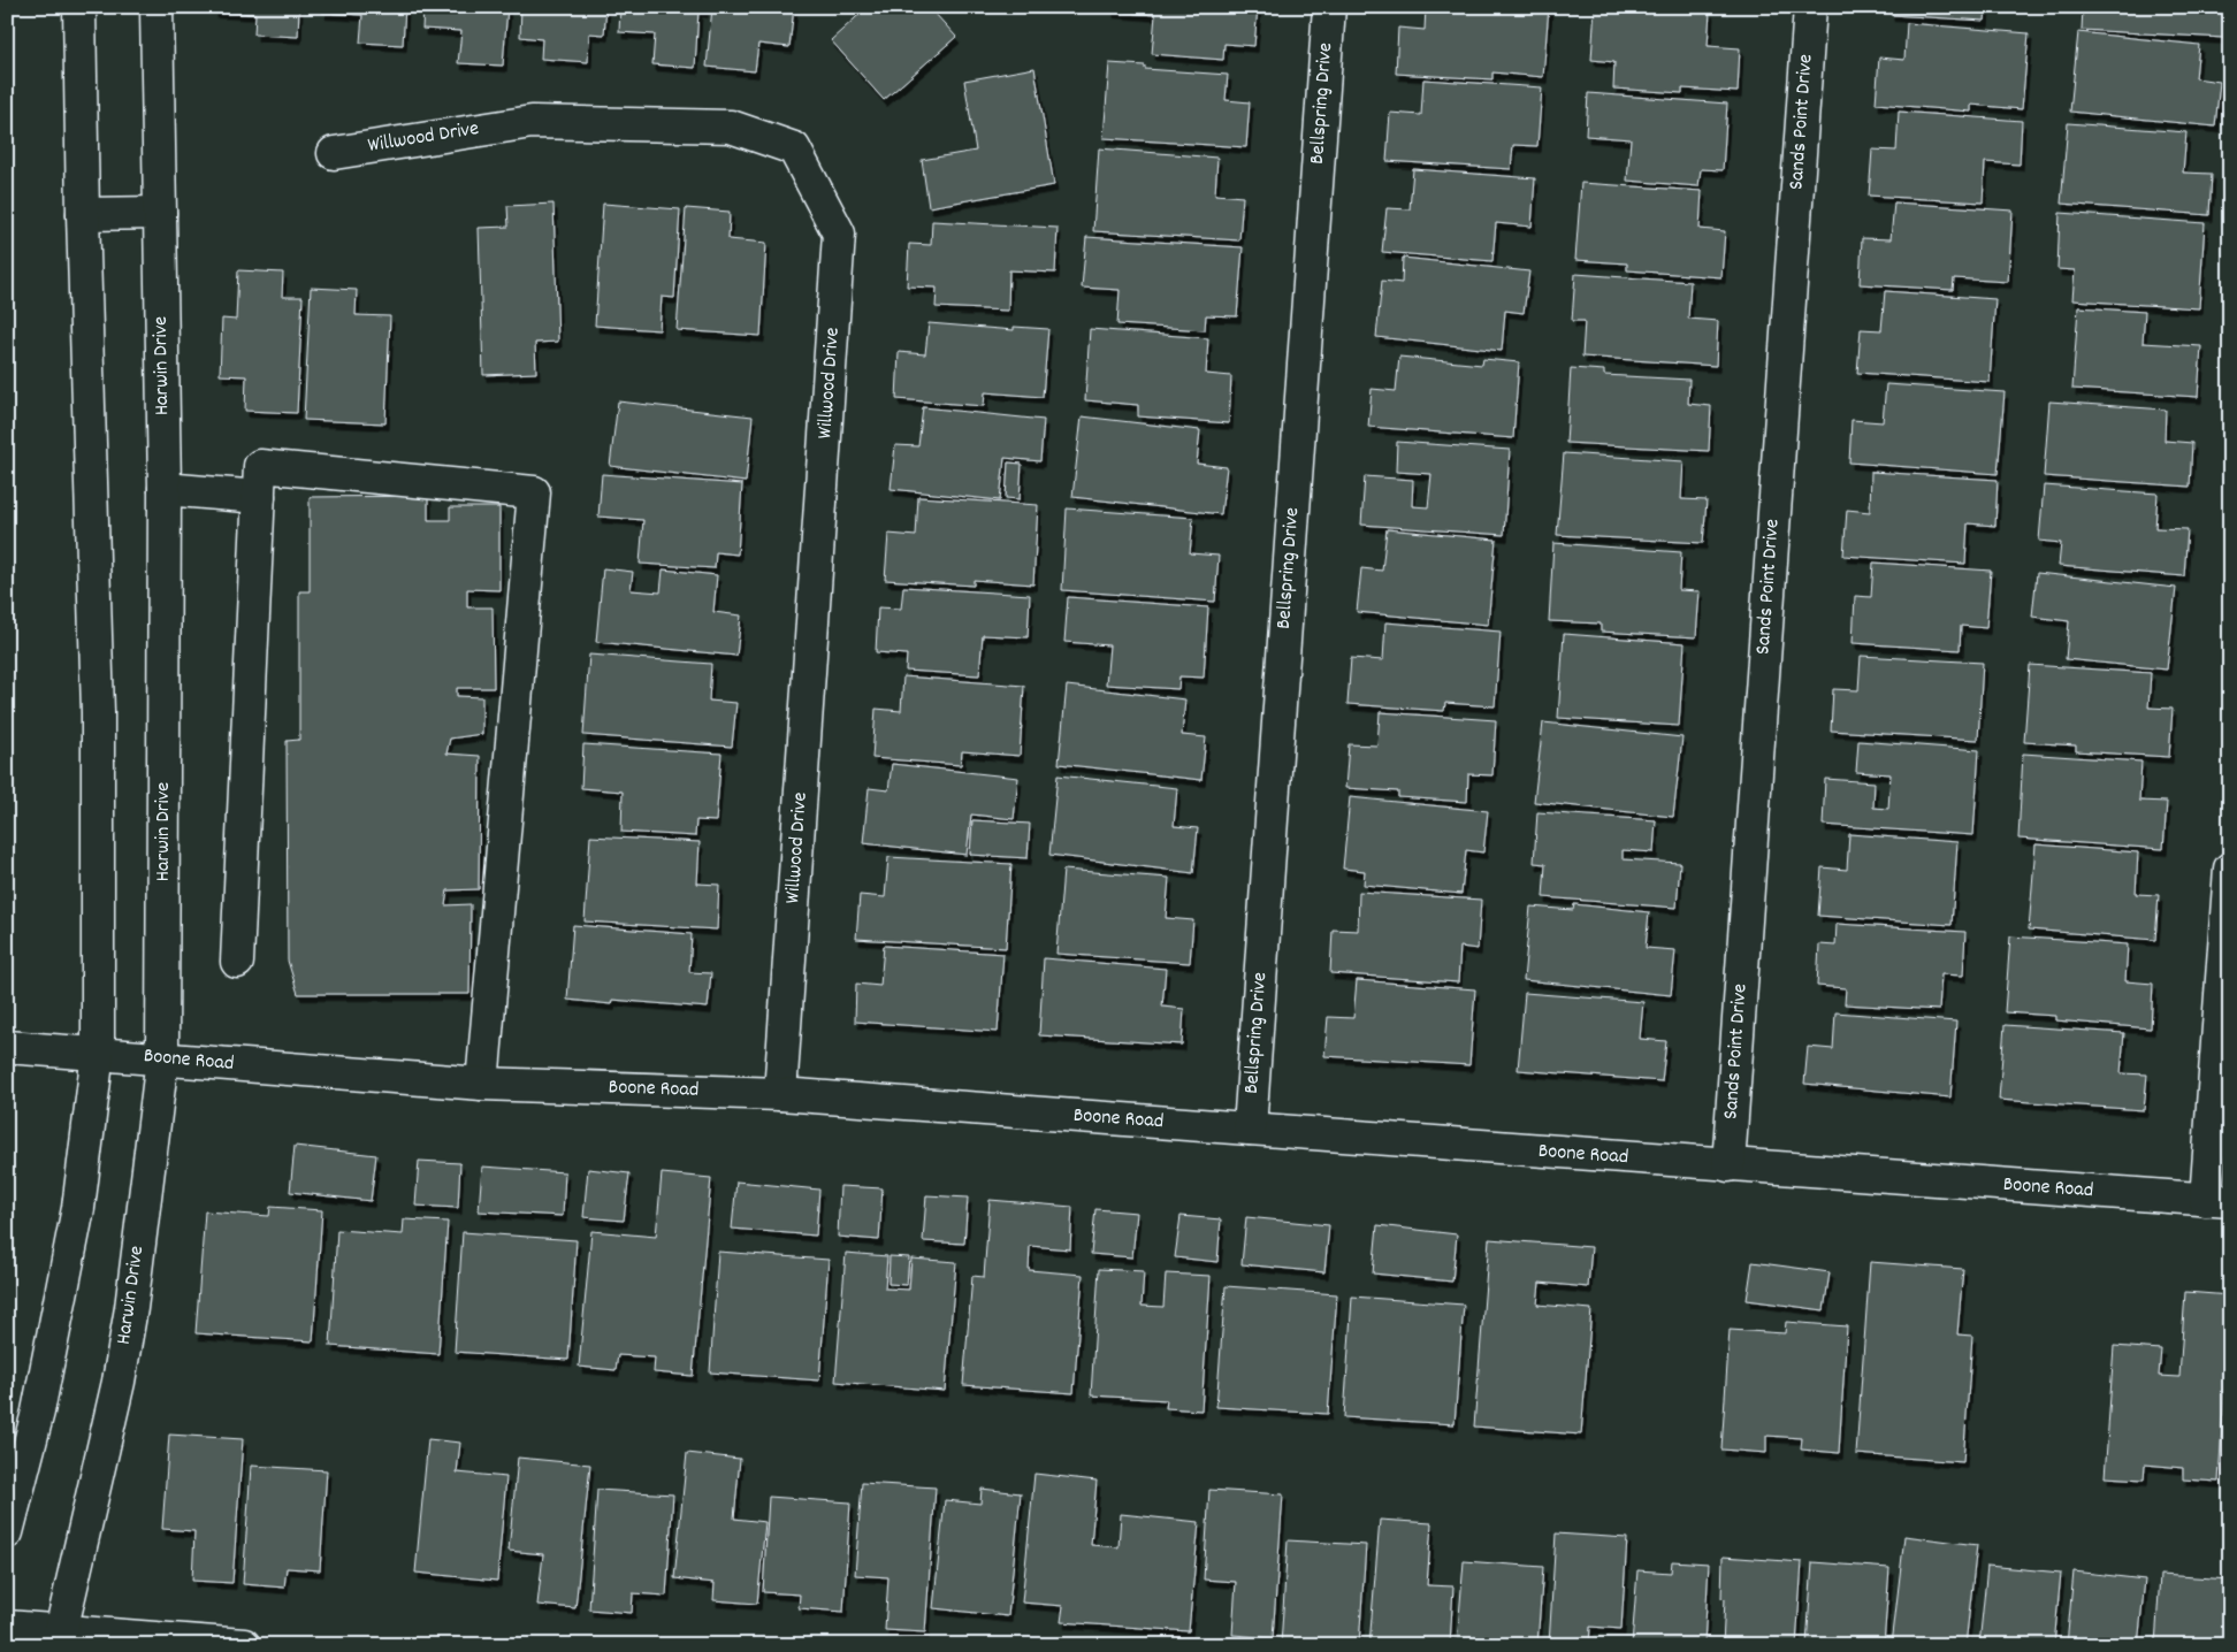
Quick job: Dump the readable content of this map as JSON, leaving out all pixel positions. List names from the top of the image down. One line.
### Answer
{"streets":{"street":["Bellspring Drive","Sands Point Drive","Willwood Drive","Harwin Drive","Boone Road"]},"crossings":[["Bellspring Drive","Boone Road"],["Sands Point Drive","Boone Road"],["Willwood Drive","Boone Road"],["Harwin Drive","Boone Road"]]}
